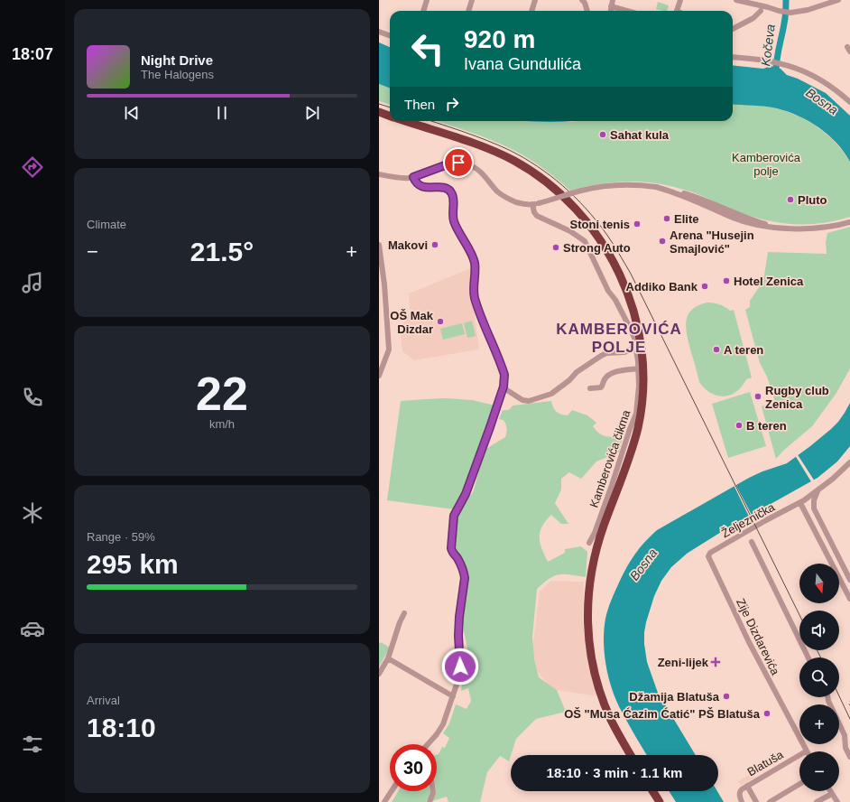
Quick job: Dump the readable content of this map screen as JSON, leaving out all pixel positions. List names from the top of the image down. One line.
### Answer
{"streets":{"street":["Kamberovića čikma","Željeznička","Zije Dizdarevića","Blatuša"]},"crossings":[["Željeznička","Zije Dizdarevića"]],"districts":["KAMBEROVIĆA POLJE"],"water":["Kočeva","Bosna"],"parks":["Kamberovića polje"],"places":{"other":["Sahat kula","Pluto","Elite","Stoni tenis","Arena \"Husejin Smajlović\"","Makovi","Strong Auto","Hotel Zenica","Addiko Bank","OŠ Mak Dizdar","A teren","Rugby club Zenica","B teren","Džamija Blatuša","OŠ \"Musa Ćazim Ćatić\" PŠ Blatuša"],"health":["Zeni-lijek"]},"north":"bottom","page":{"tabs":"18:07","turn":["920 m","Ivana Gundulića"],"song":["Night Drive","The Halogens"],"then":"Then","tile":["Climate",["22","km/h"],["Range · 59%","295 km"],["Arrival","18:10"]],"heat":["−","21.5°","+"],"map_buttons":["+","−"],"limit":"30","trip":"18:10 · 3 min · 1.1 km"}}
